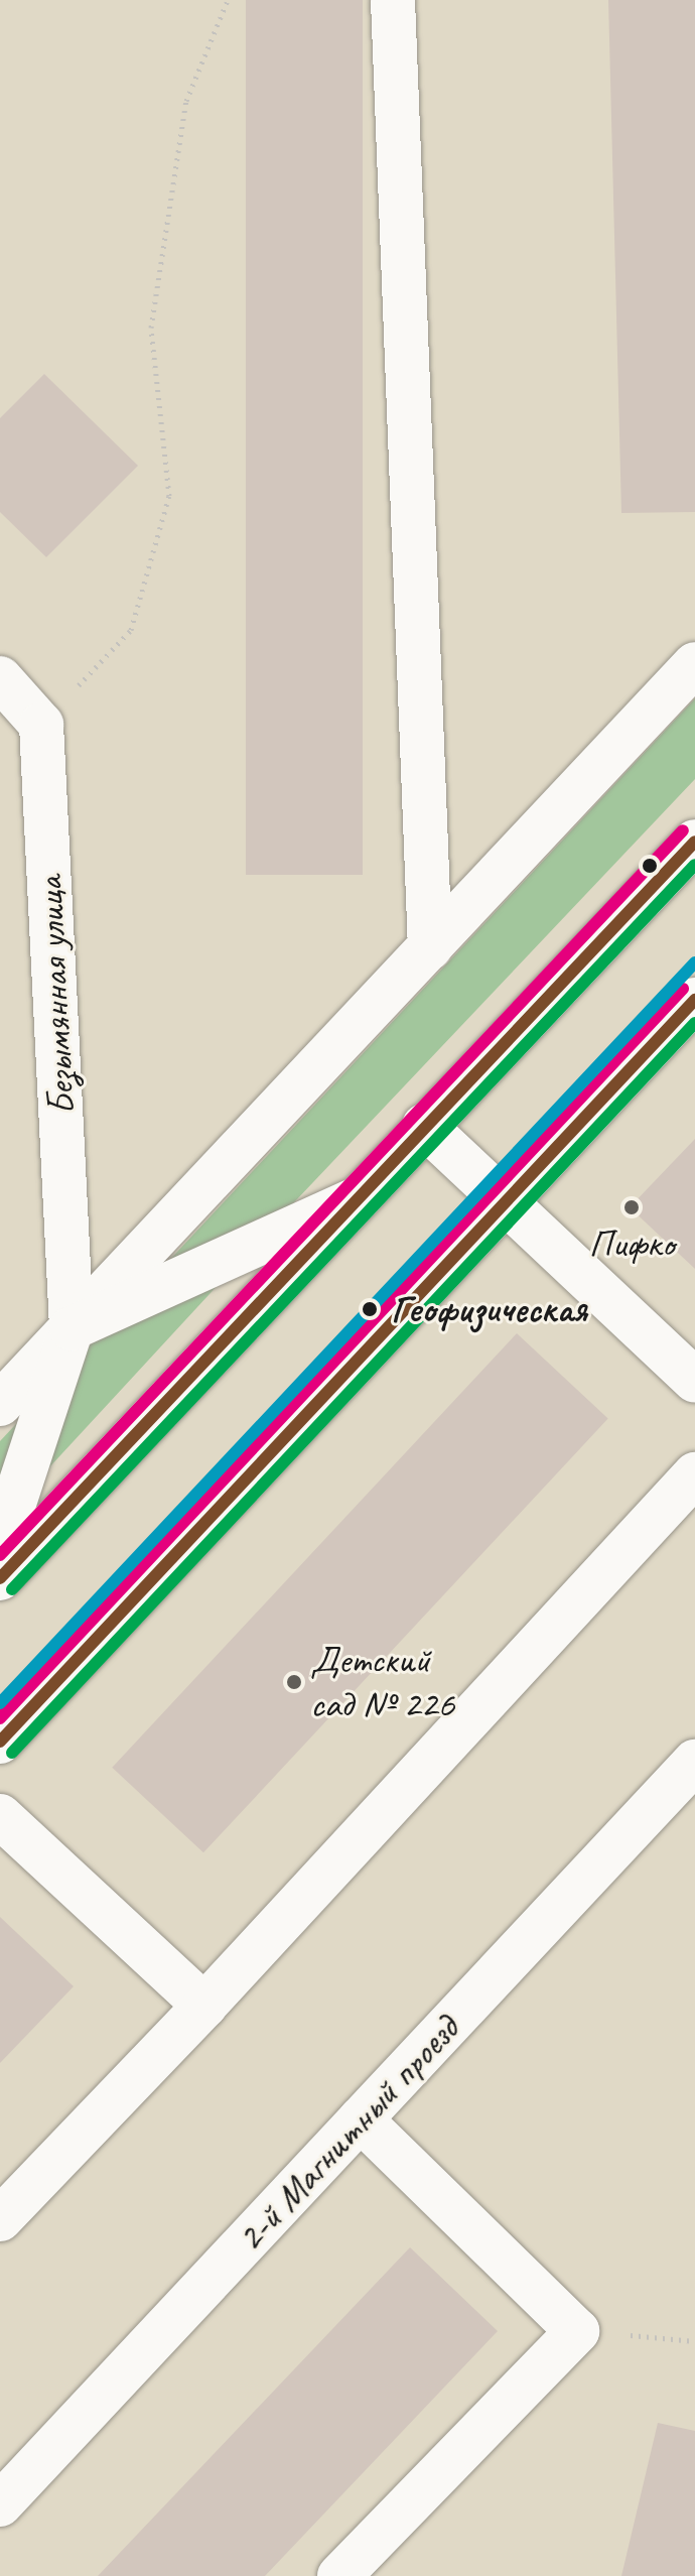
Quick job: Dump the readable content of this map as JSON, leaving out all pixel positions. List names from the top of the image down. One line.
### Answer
{"streets":{"street":["Безымянная улица","2-й Магнитный проезд"]},"places":["Пифко","Геофизическая","Детский сад № 226"]}
